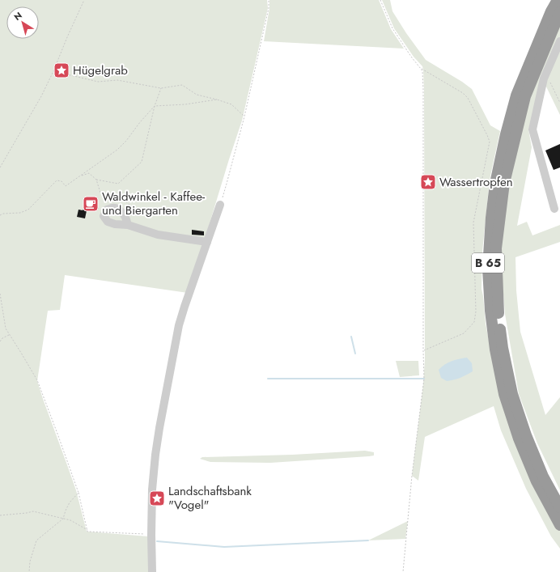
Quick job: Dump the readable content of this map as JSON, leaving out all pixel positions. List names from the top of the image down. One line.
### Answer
{"streets":{"highway":["B 65"]},"places":{"place":["Hügelgrab","Wassertropfen","Landschaftsbank \"Vogel\""],"cafe":["Waldwinkel - Kaffee- und Biergarten"]},"north":"top left"}
